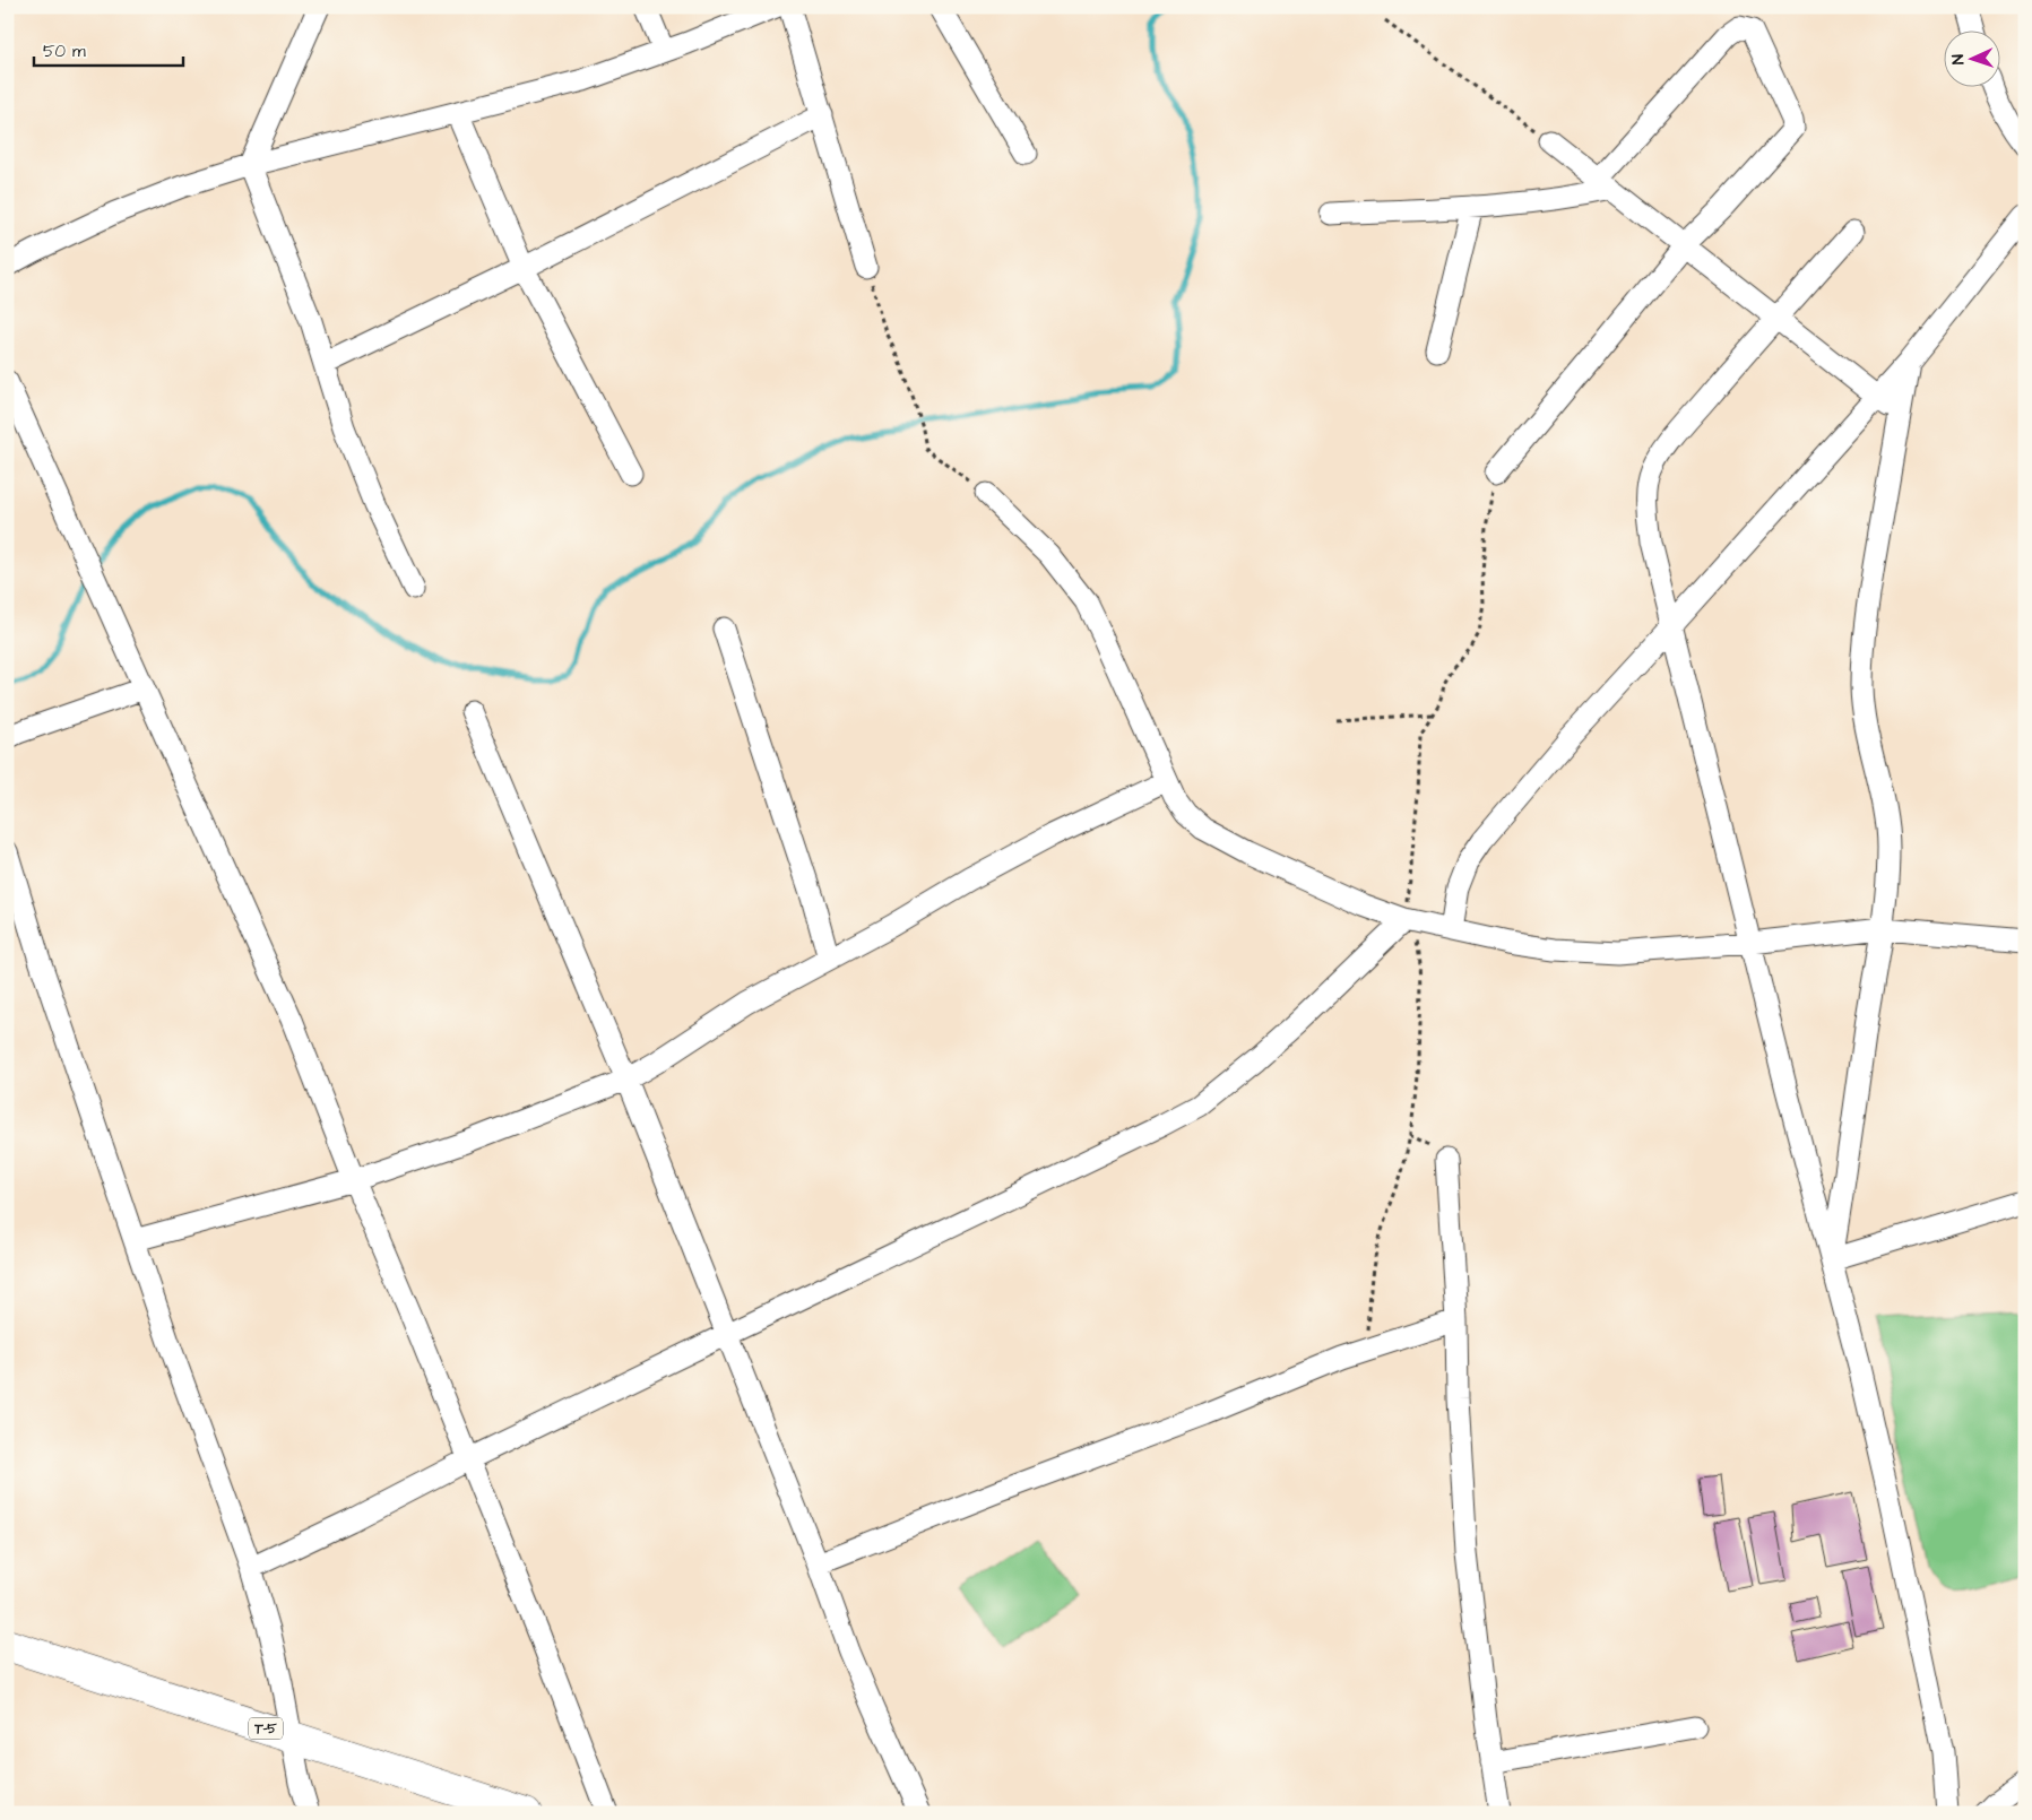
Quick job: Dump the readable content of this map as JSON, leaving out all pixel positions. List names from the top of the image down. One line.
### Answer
{"streets":{"main road":["T-5"]},"scale_bar":"50 m","north":"left"}
